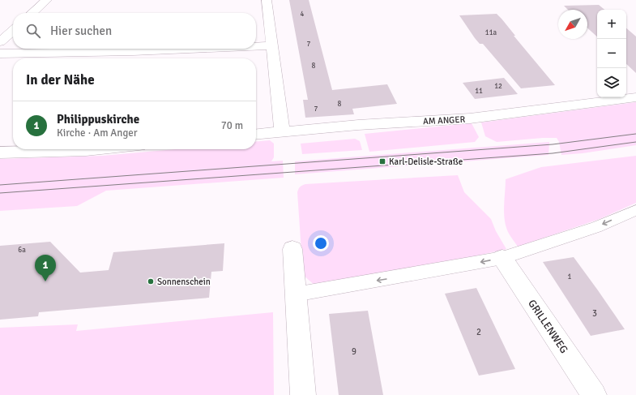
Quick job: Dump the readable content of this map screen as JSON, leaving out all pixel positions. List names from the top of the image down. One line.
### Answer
{"streets":{"street":["AM ANGER","GRILLENWEG"]},"places":{"transit":["Karl-Delisle-Straße"],"other":["Sonnenschein"]},"house_numbers":["4","11a","7","8","12","11","8","7","6a","1","3","2","9"],"north":"bottom left","page":{"map_buttons":["+","−"],"search":"Hier suchen","heading":"In der Nähe","list":[{"mark":"1","name":"Philippuskirche","note":"Kirche · Am Anger","value":"70 m"}],"pins":"1"}}
